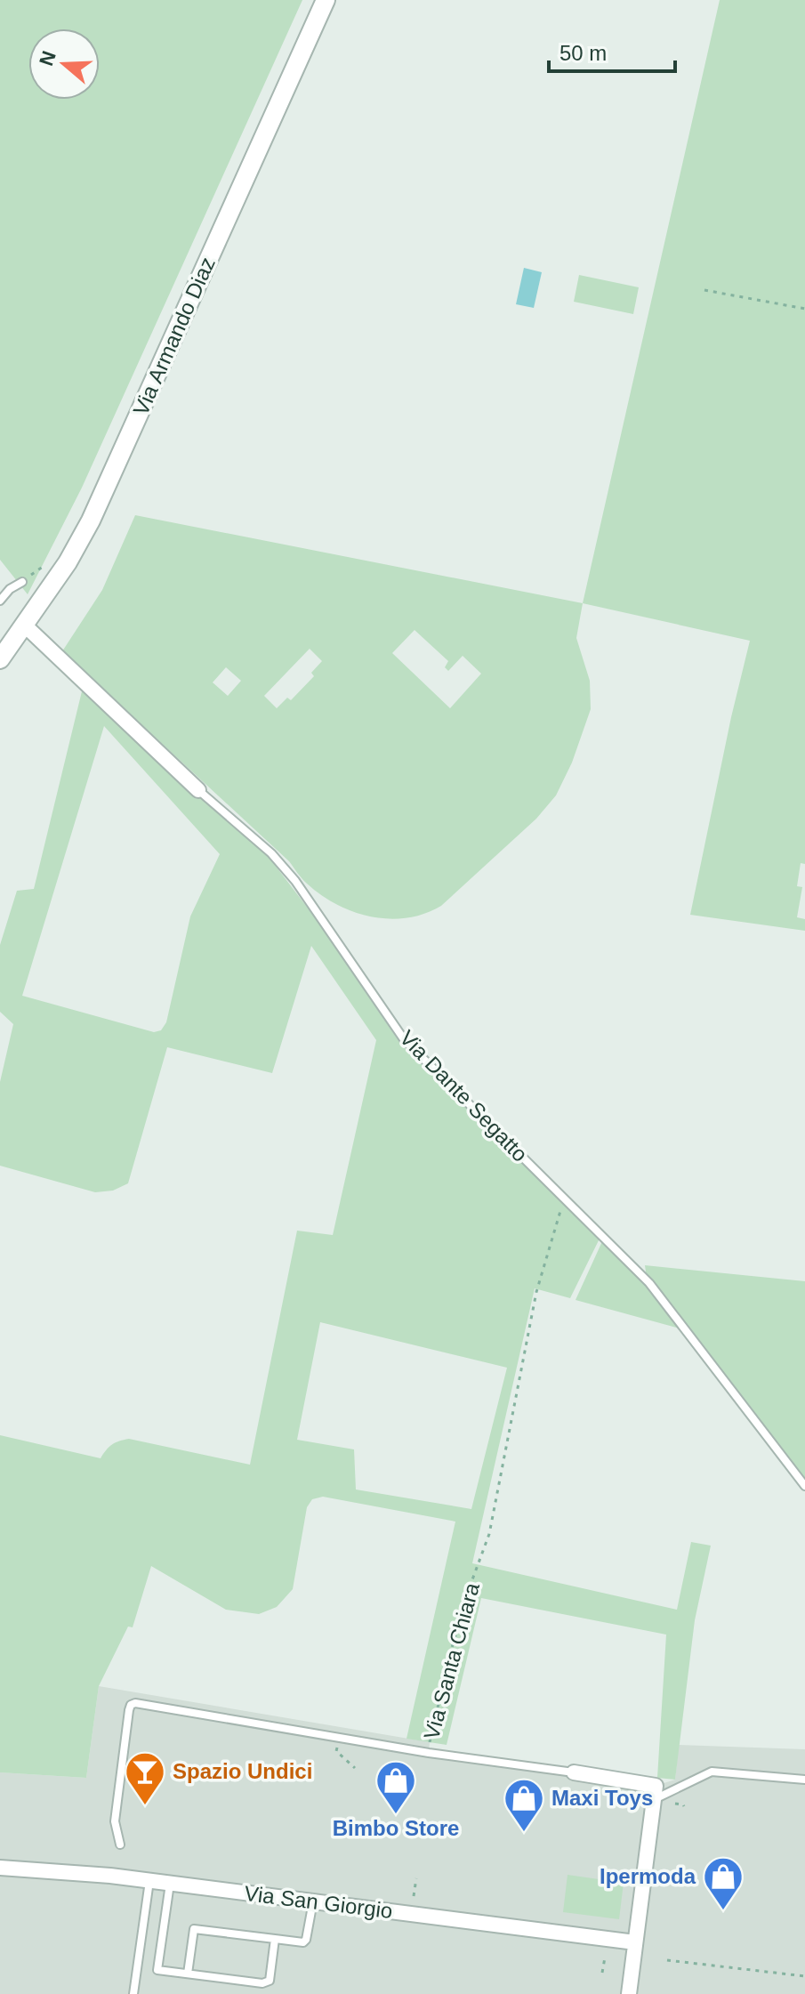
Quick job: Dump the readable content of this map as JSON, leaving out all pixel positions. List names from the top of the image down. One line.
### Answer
{"streets":{"street":["Via Armando Diaz","Via Dante Segatto","Via Santa Chiara","Via San Giorgio"]},"crossings":[["Via Armando Diaz","Via Dante Segatto"]],"places":{"bar":["Spazio Undici"],"shop":["Bimbo Store","Maxi Toys","Ipermoda"]},"scale_bar":"50 m","north":"left"}
